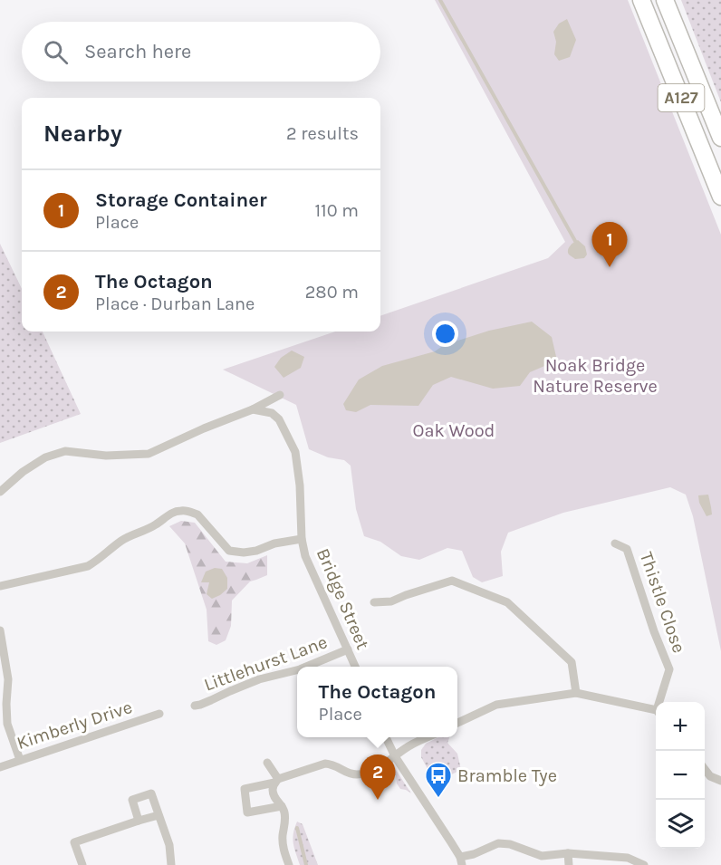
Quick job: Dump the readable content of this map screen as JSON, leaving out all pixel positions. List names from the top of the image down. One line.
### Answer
{"streets":{"highway":["A127"],"street":["Bridge Street","Thistle Close","Littlehurst Lane","Kimberly Drive"]},"crossings":[["Bridge Street","Littlehurst Lane"]],"parks":["Noak Bridge Nature Reserve","Oak Wood"],"places":{"bus stop":["Bramble Tye"]},"page":{"search":"Search here","heading":["Nearby","2 results"],"list":[{"mark":"1","name":"Storage Container","note":"Place","value":"110 m"},{"mark":"2","name":"The Octagon","note":"Place · Durban Lane","value":"280 m"}],"pins":["1","2"],"popup":["The Octagon","Place"],"map_buttons":["+","−"]}}
